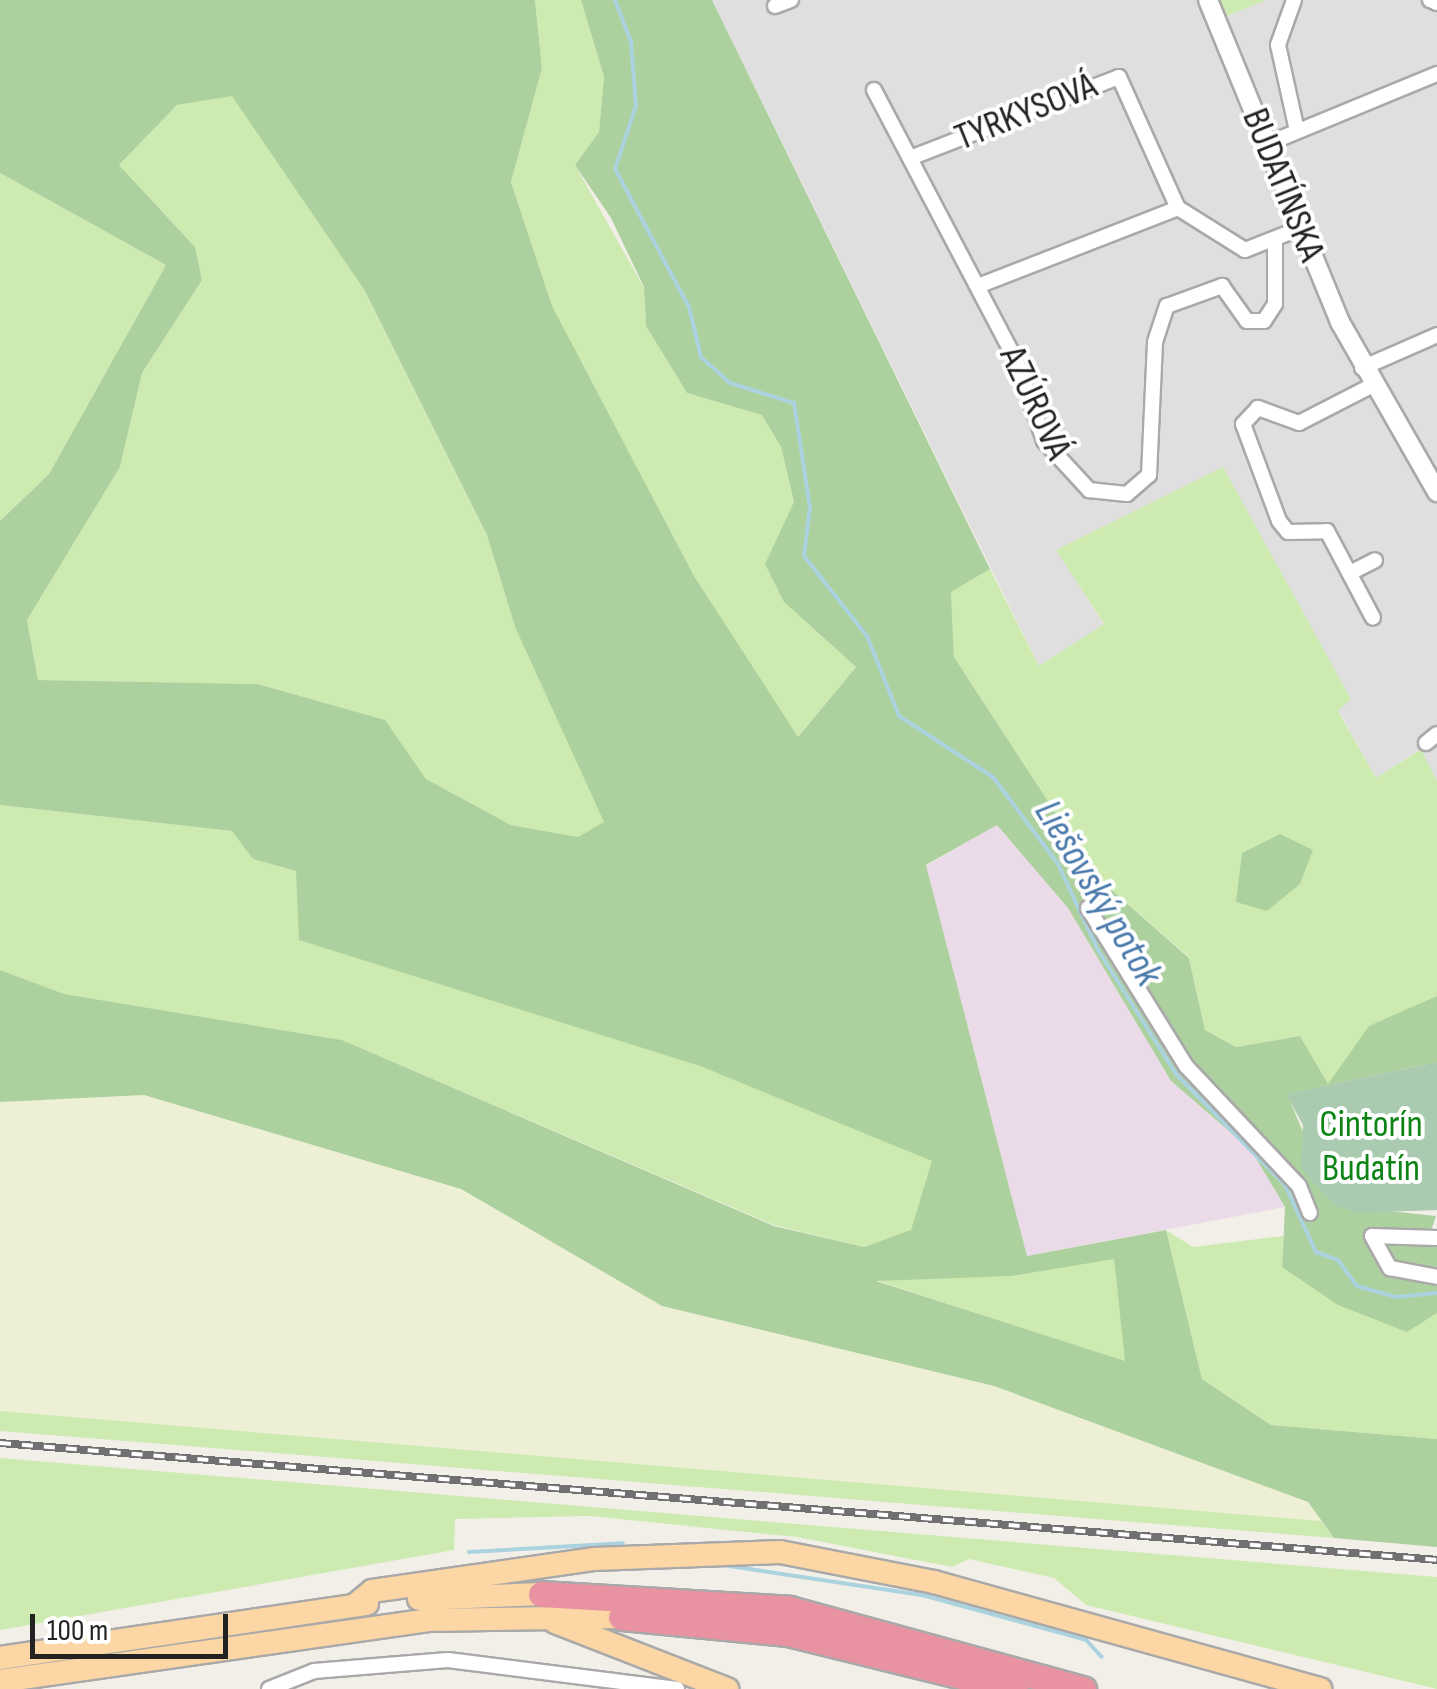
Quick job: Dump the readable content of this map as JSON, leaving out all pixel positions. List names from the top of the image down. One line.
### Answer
{"streets":{"street":["TYRKYSOVÁ","BUDATÍNSKA","AZÚROVÁ"]},"crossings":[["TYRKYSOVÁ","AZÚROVÁ"]],"water":["Liešovský potok"],"parks":["Cintorín Budatín"],"scale_bar":"100 m"}
